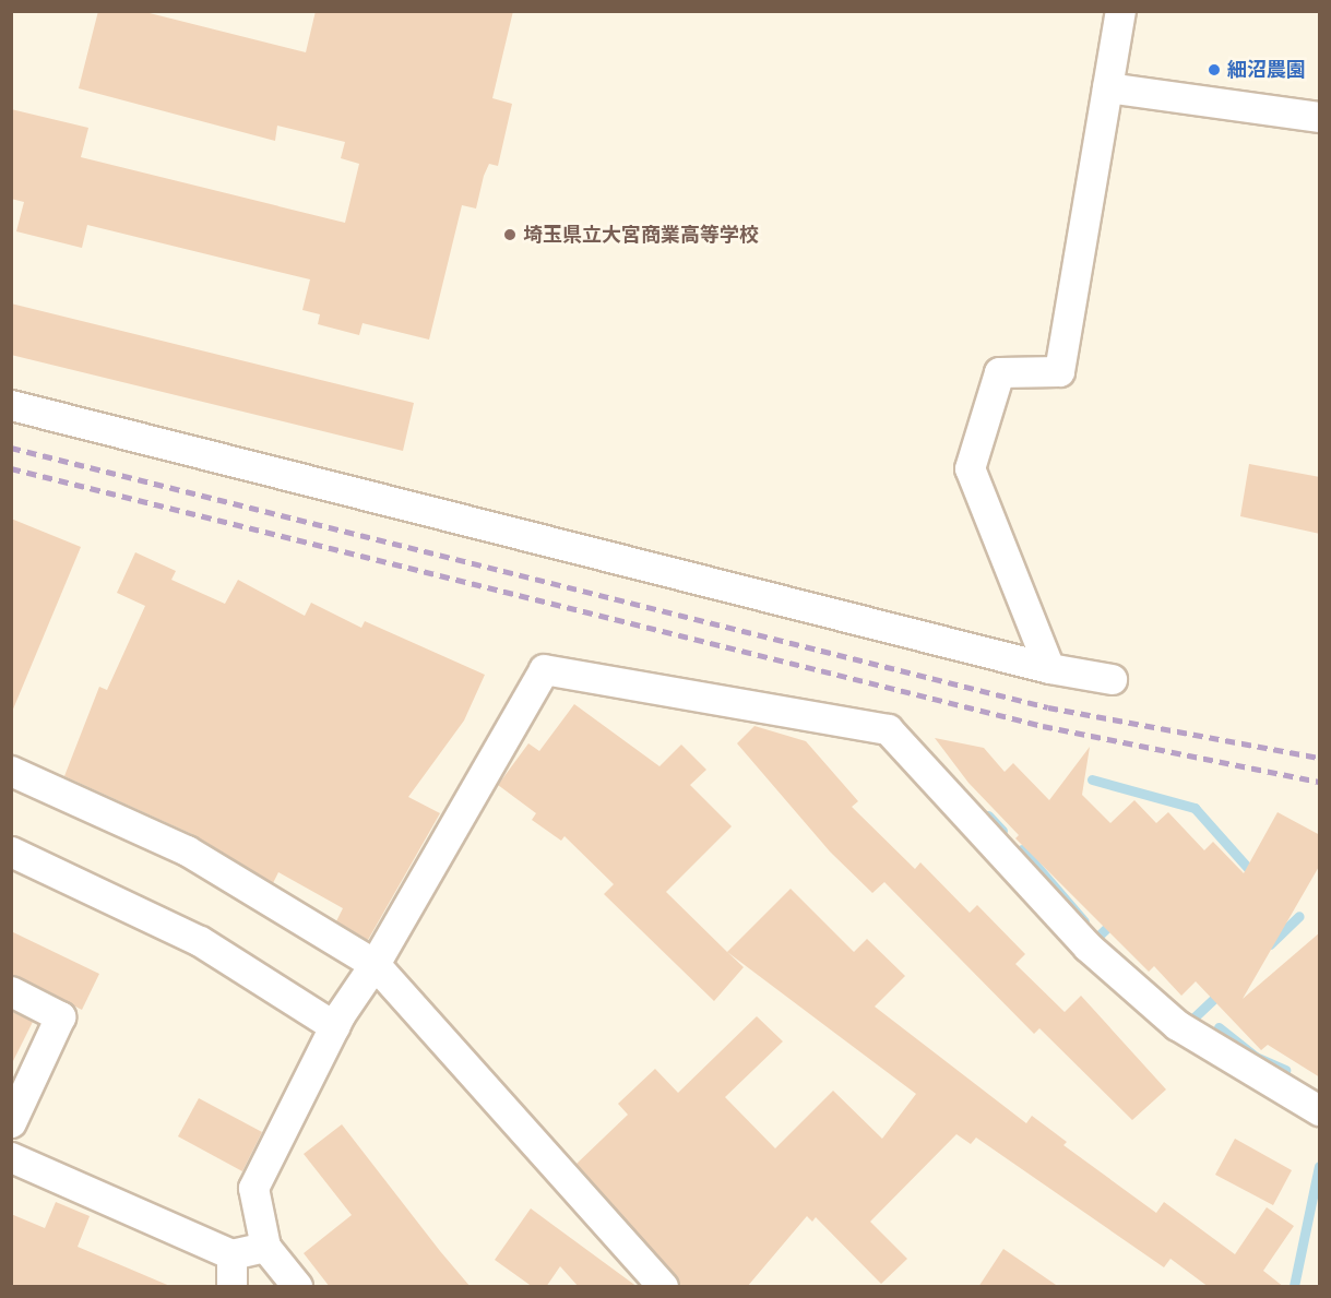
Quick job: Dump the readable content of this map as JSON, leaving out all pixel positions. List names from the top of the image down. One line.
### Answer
{"places":["細沼農園","埼玉県立大宮商業高等学校"]}
